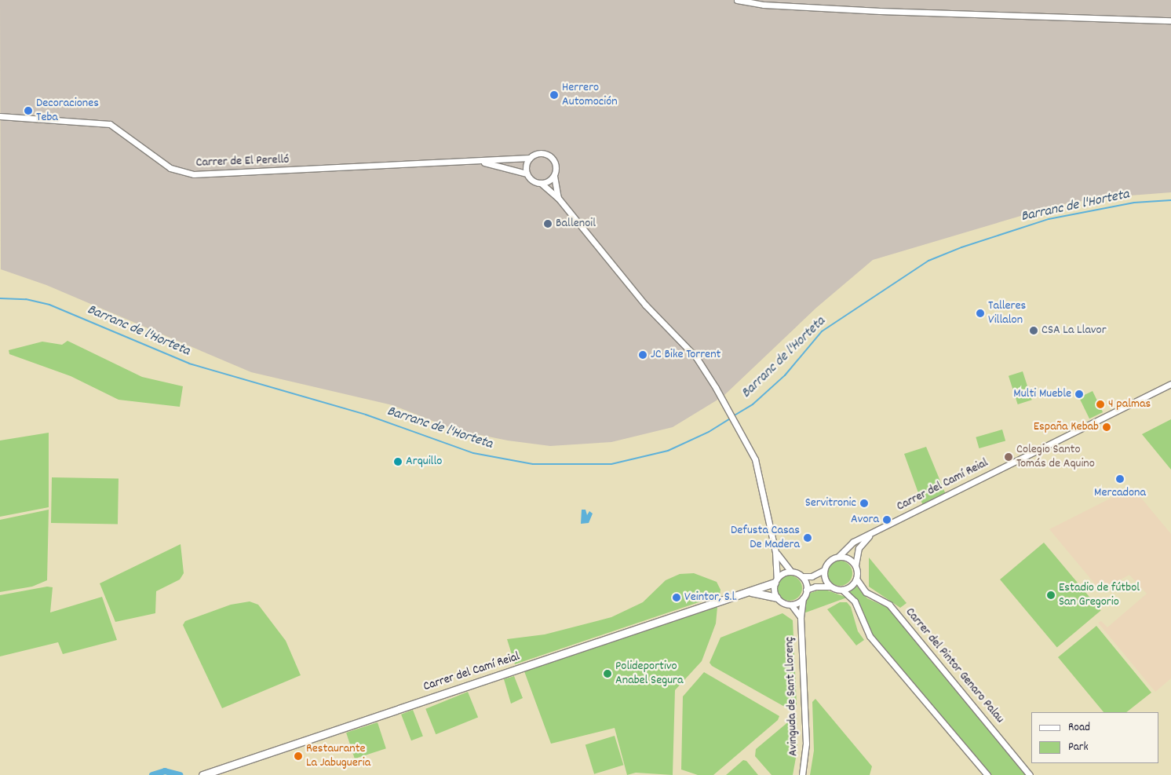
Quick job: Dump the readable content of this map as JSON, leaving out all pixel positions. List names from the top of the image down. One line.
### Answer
{"streets":{"main road":["Carrer del Camí Reial"],"street":["Carrer de El Perelló","Carrer del Pintor Genaro Palau","Avinguda de Sant Llorenç"]},"crossings":[["Carrer del Camí Reial","Carrer del Pintor Genaro Palau"],["Carrer del Camí Reial","Avinguda de Sant Llorenç"]],"water":["Barranc de l'Horteta"],"places":["Herrero Automoción","Decoraciones Teba","Ballenoil","Talleres Villalon","CSA La Llavor","JC Bike Torrent","Multi Mueble","4 palmas","España Kebab","Colegio Santo Tomás de Aquino","Arquillo","Mercadona","Servitronic","Avora","Defusta Casas De Madera","Estadio de fútbol San Gregorio","Veintor, S.l.","Polideportivo Anabel Segura","Restaurante La Jabugueria"],"legend":["Road","Park"]}
